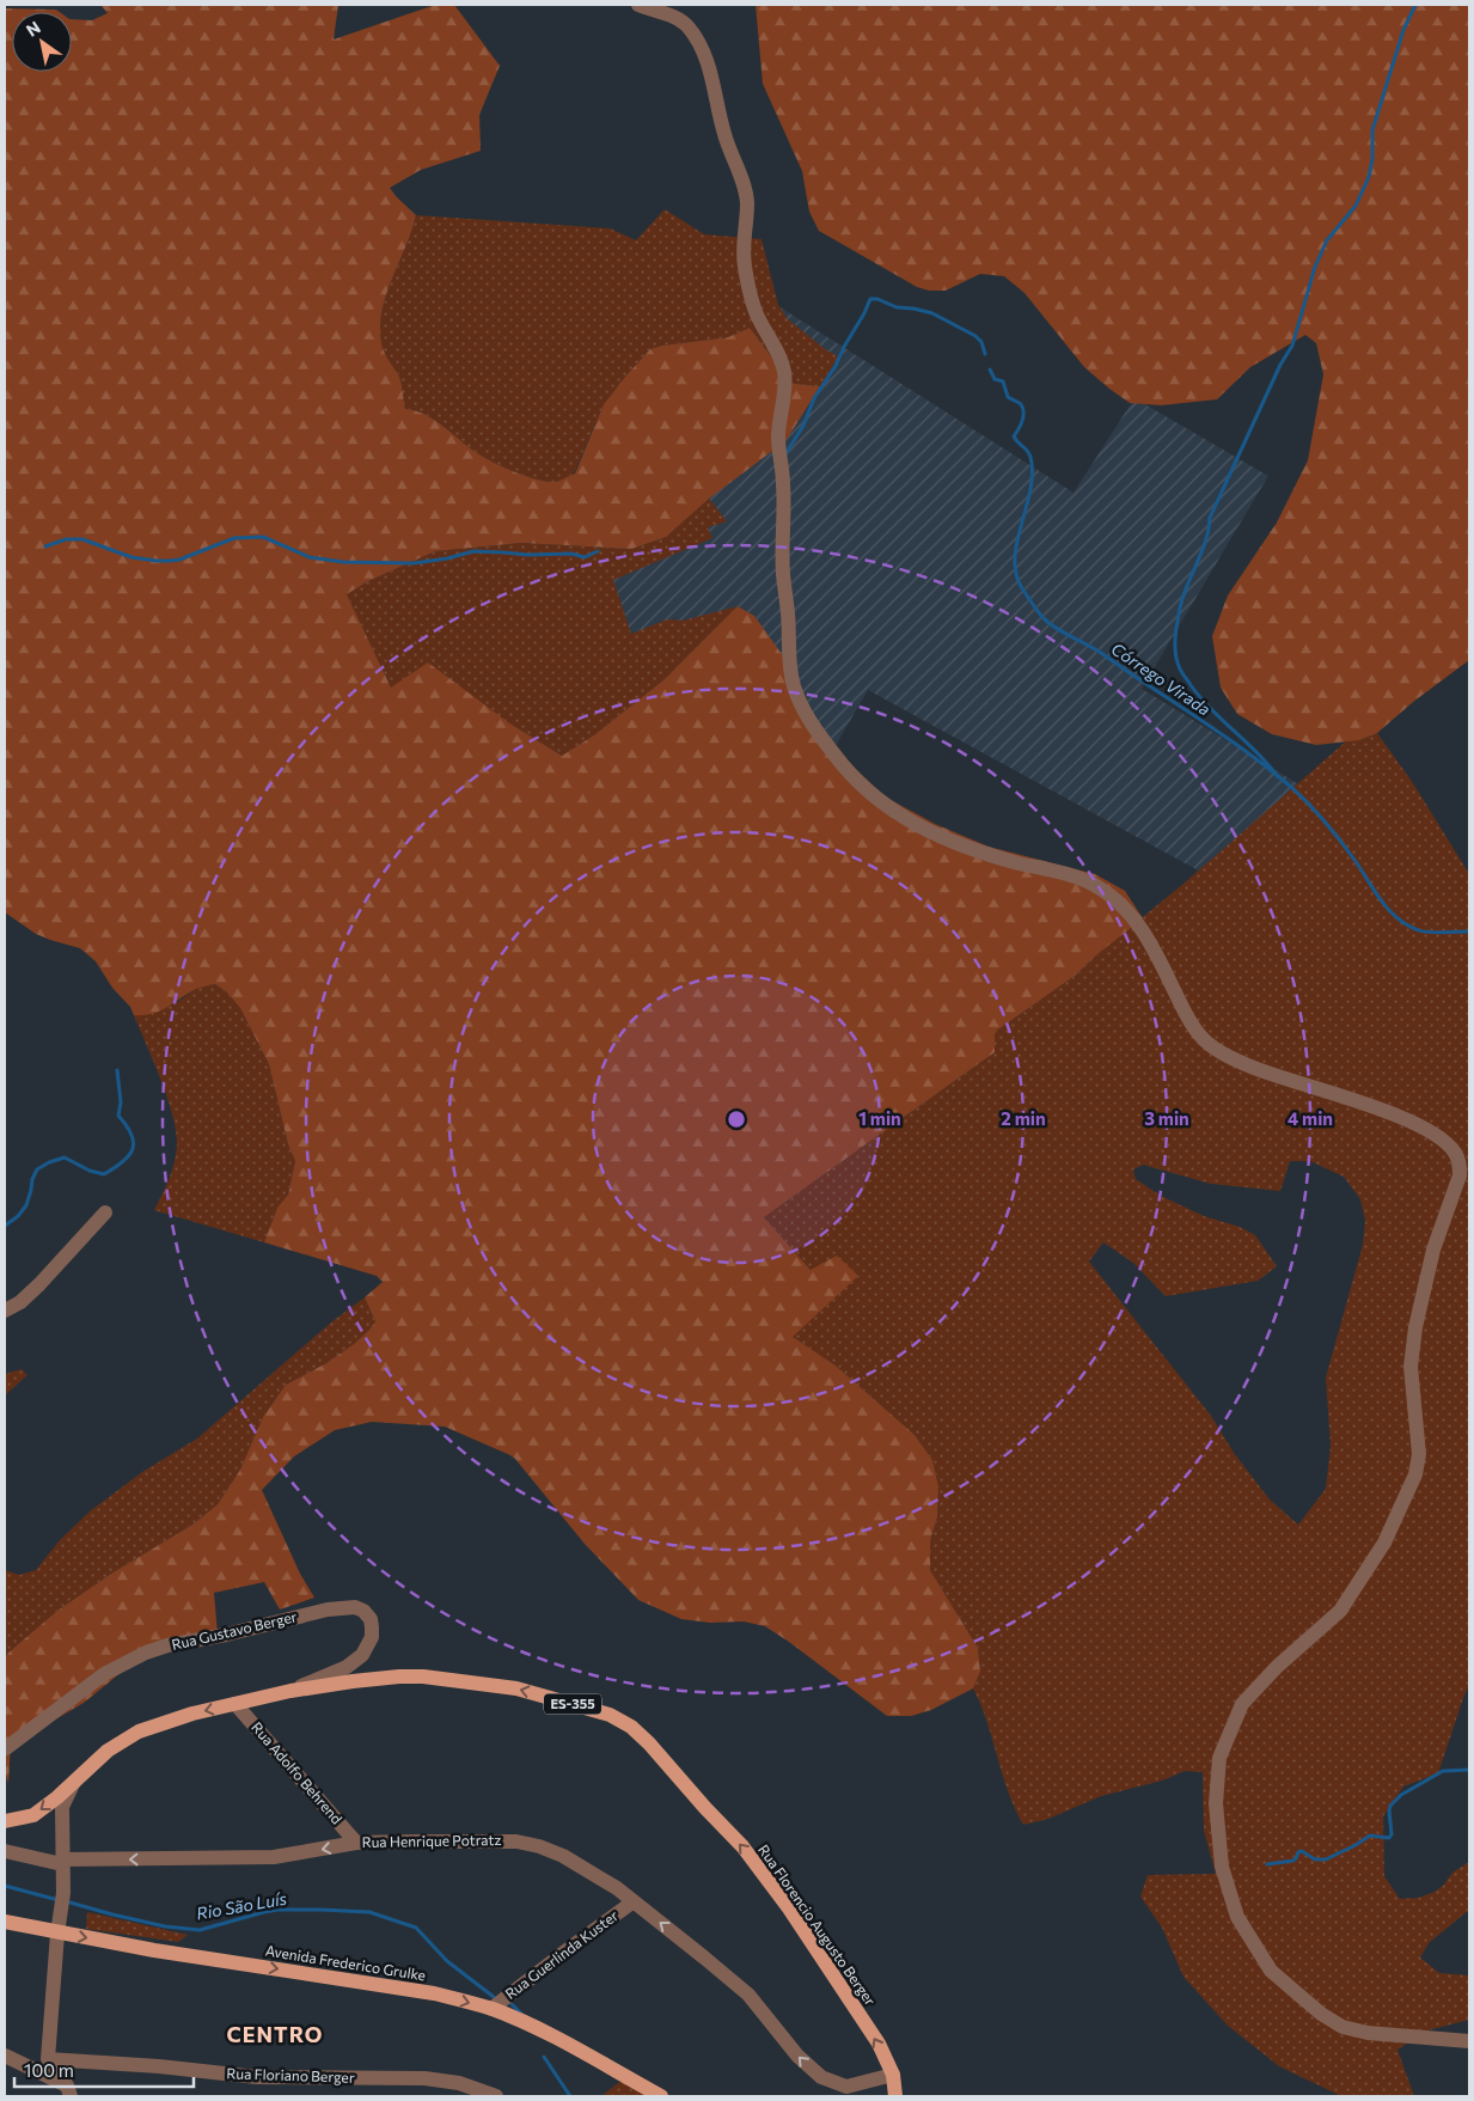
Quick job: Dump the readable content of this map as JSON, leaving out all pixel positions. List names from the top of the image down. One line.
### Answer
{"streets":{"main road":["ES-355","Rua Florencio Augusto Berger","Avenida Frederico Grulke"],"street":["Rua Gustavo Berger","Rua Adolfo Behrend","Rua Henrique Potratz","Rua Guerlinda Kuster","Rua Floriano Berger"]},"crossings":[["Rua Gustavo Berger","Rua Florencio Augusto Berger"],["Rua Adolfo Behrend","Rua Henrique Potratz"],["Rua Adolfo Behrend","Rua Florencio Augusto Berger"],["Rua Henrique Potratz","Rua Florencio Augusto Berger"],["Rua Henrique Potratz","Rua Guerlinda Kuster"],["Rua Guerlinda Kuster","Avenida Frederico Grulke"]],"one_way":["Rua Henrique Potratz","Rua Florencio Augusto Berger","Avenida Frederico Grulke"],"districts":["CENTRO"],"water":["Córrego Virada","Rio São Luís"],"scale_bar":"100 m","north":"top left","rings":["1 min","2 min","3 min","4 min"]}
